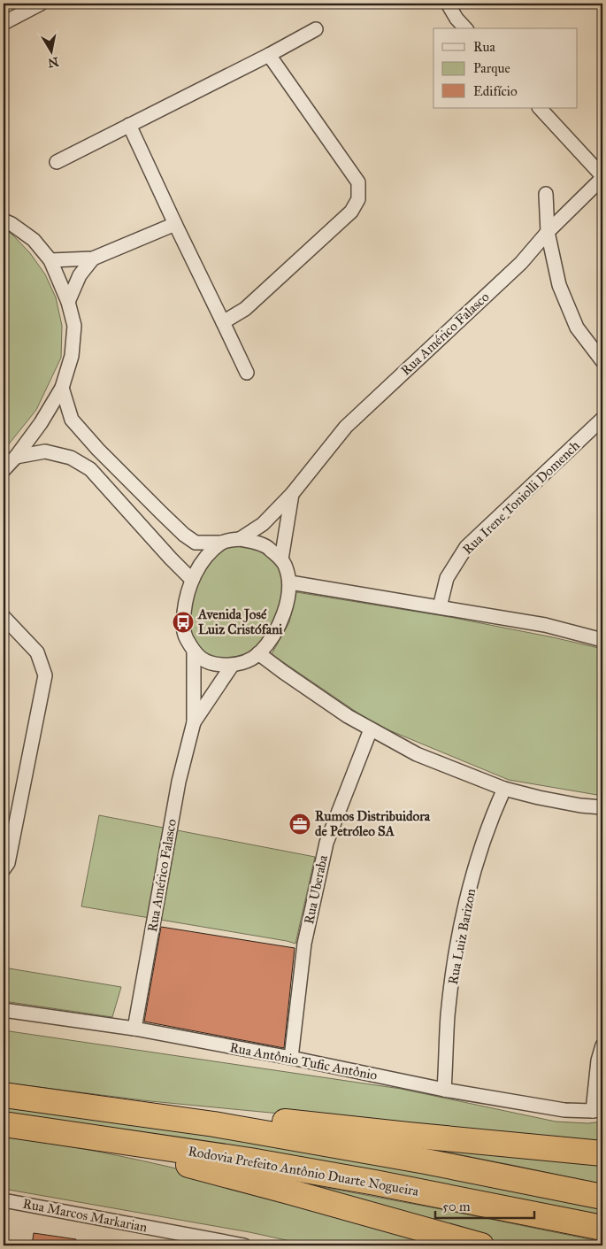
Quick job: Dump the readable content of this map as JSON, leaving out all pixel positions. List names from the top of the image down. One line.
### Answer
{"streets":{"highway":["Rodovia Prefeito Antônio Duarte Nogueira"],"street":["Rua Américo Falasco","Rua Irene Toniolli Domench","Rua Uberaba","Rua Luiz Barizon","Rua Antônio Tufic Antônio","Rua Marcos Markarian"]},"crossings":[["Rua Américo Falasco","Rua Antônio Tufic Antônio"],["Rua Uberaba","Rua Antônio Tufic Antônio"],["Rua Luiz Barizon","Rua Antônio Tufic Antônio"]],"places":{"bus stop":["Avenida José Luiz Cristófani"],"office":["Rumos Distribuidora de Petróleo SA"]},"legend":["Rua","Parque","Edifício"],"scale_bar":"50 m","north":"bottom"}
